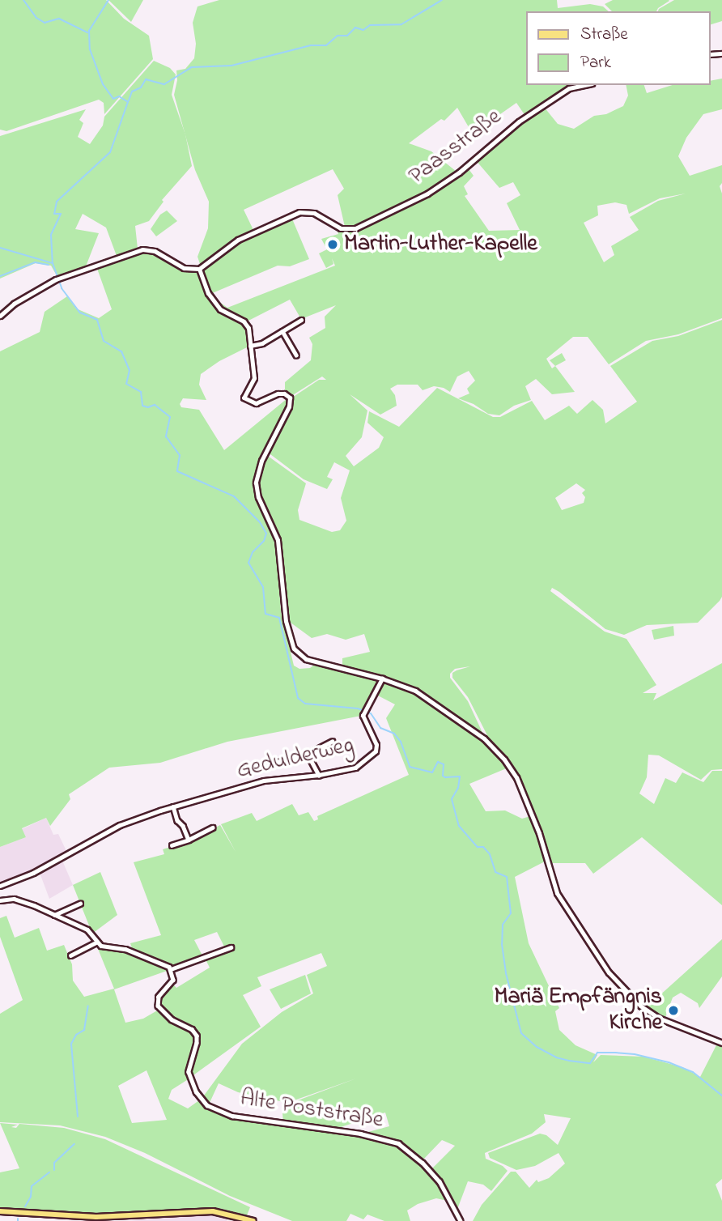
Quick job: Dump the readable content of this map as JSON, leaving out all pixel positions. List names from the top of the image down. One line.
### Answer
{"streets":{"street":["Paasstraße","Gedulderweg","Alte Poststraße"]},"places":["Martin-Luther-Kapelle","Mariä Empfängnis Kirche"],"legend":["Straße","Park"]}
